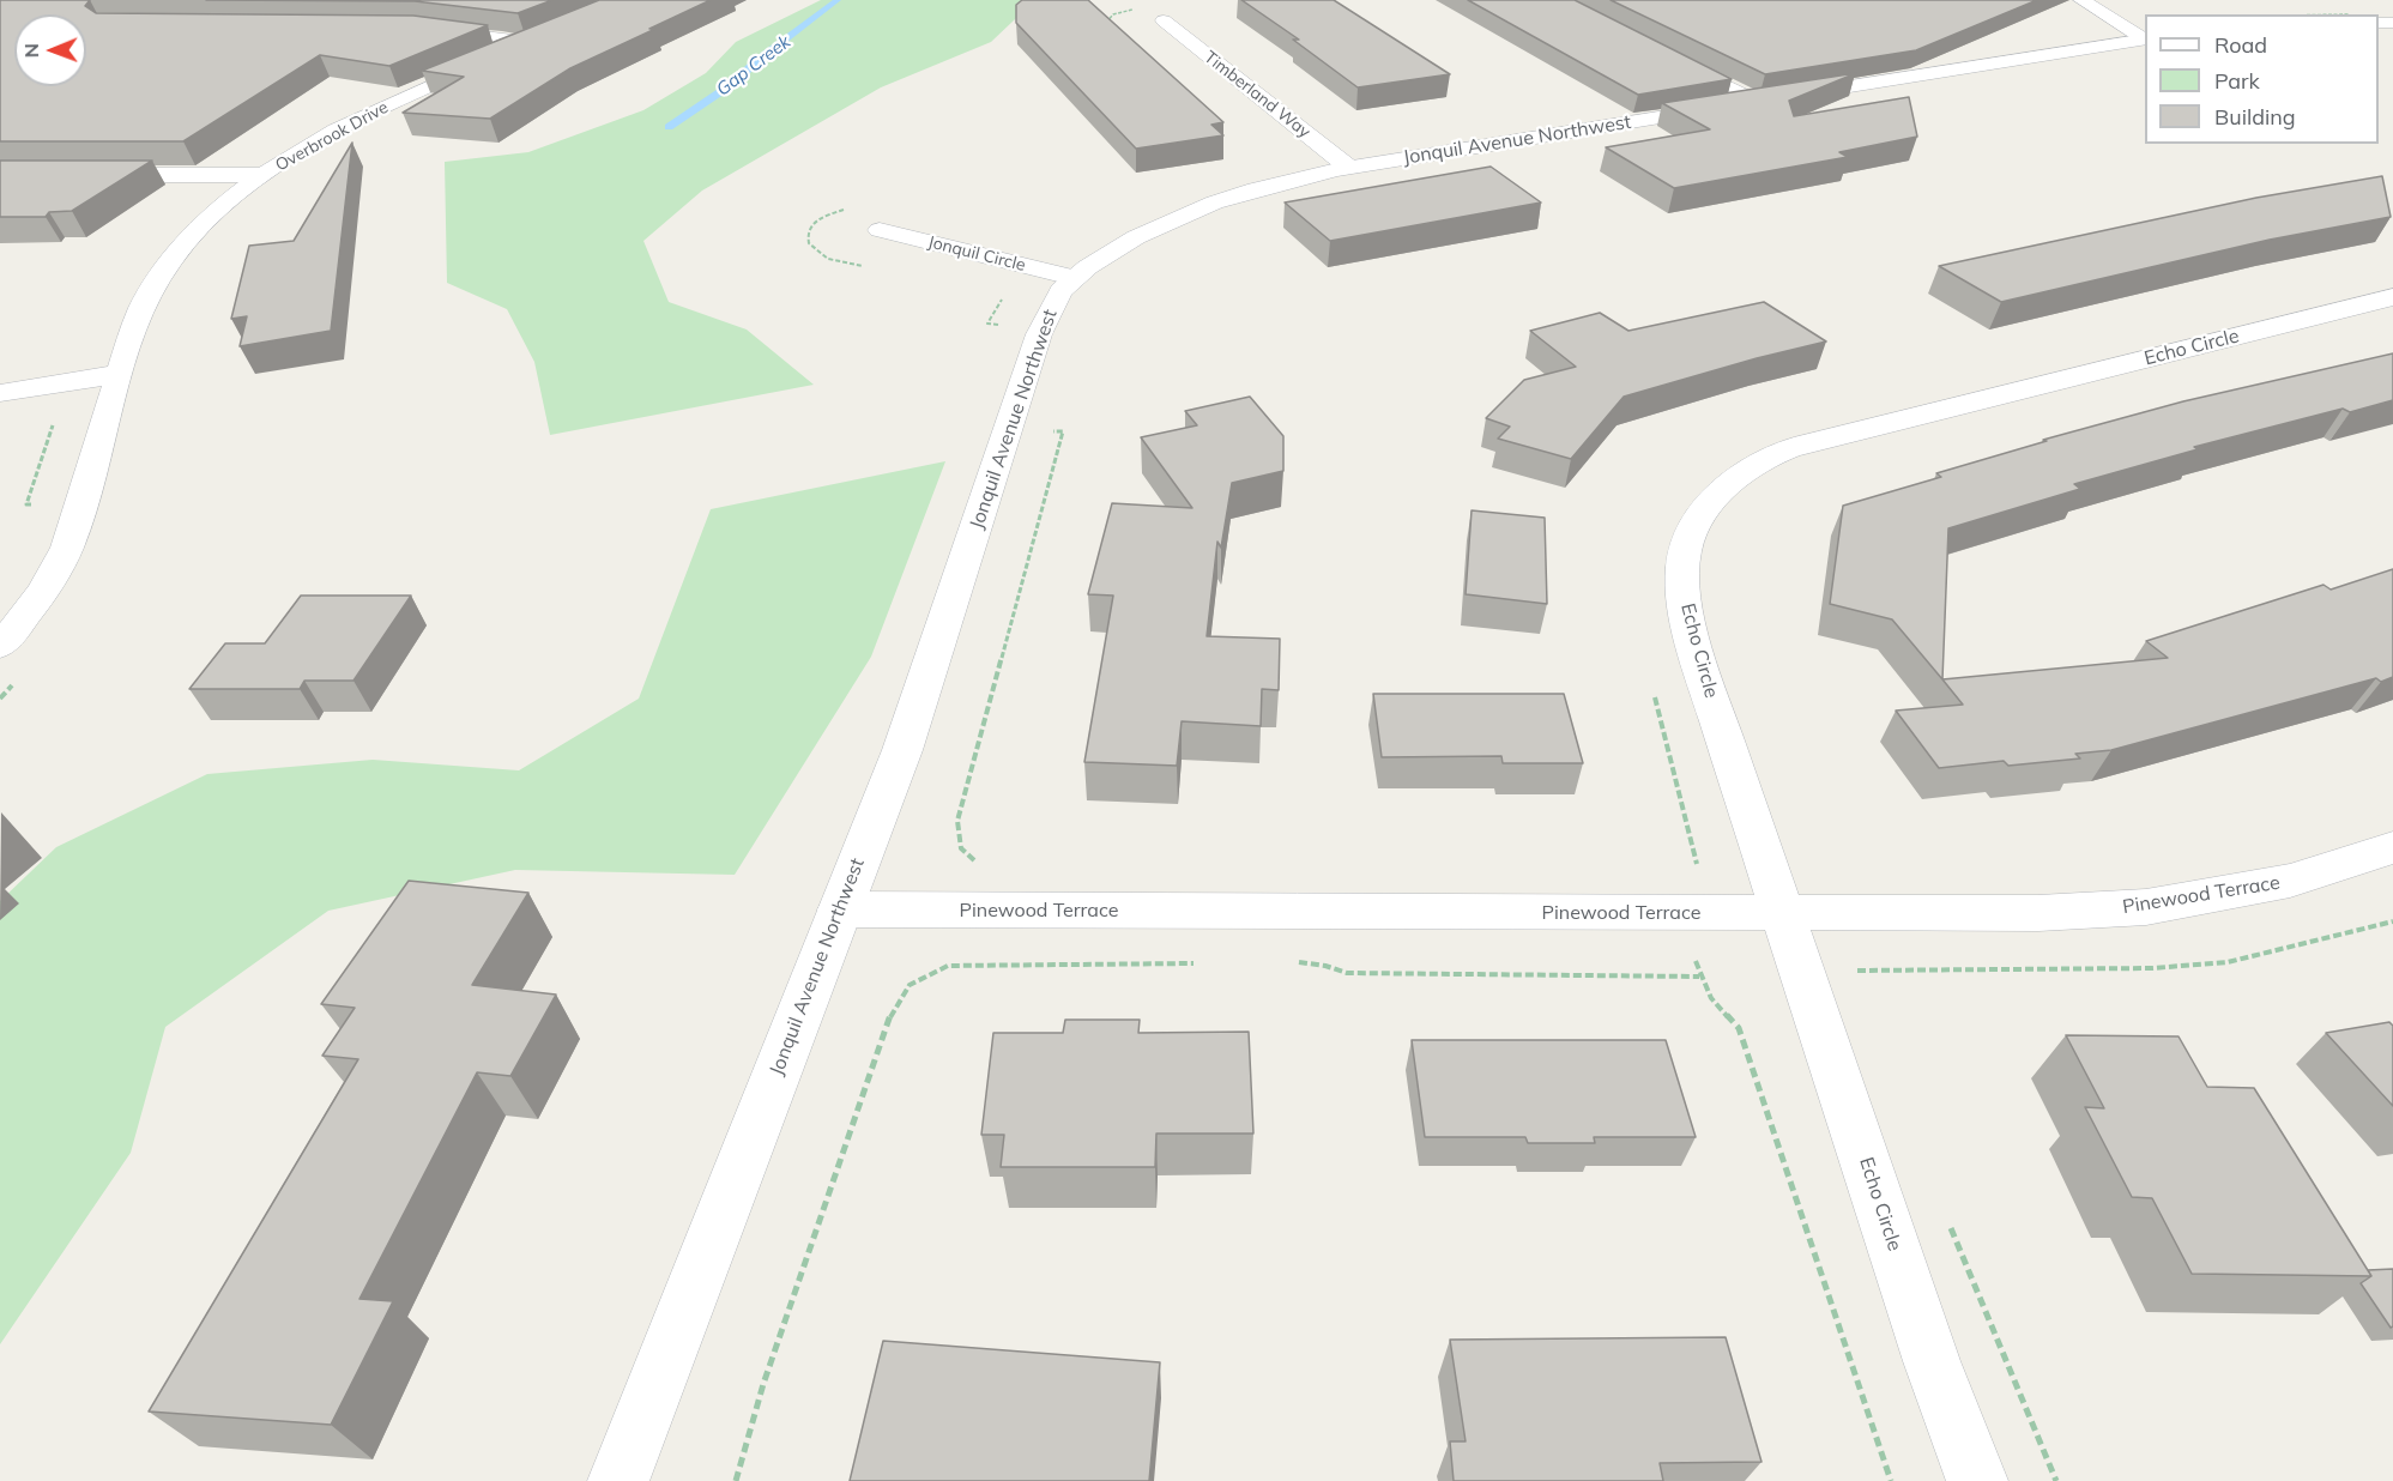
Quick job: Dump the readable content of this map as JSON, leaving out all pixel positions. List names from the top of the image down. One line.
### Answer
{"streets":{"street":["Timberland Way","Overbrook Drive","Jonquil Avenue Northwest","Jonquil Circle","Echo Circle","Pinewood Terrace"]},"crossings":[["Timberland Way","Jonquil Avenue Northwest"],["Jonquil Avenue Northwest","Jonquil Circle"],["Jonquil Avenue Northwest","Pinewood Terrace"],["Echo Circle","Pinewood Terrace"]],"water":["Gap Creek"],"legend":["Road","Park","Building"],"north":"left"}
